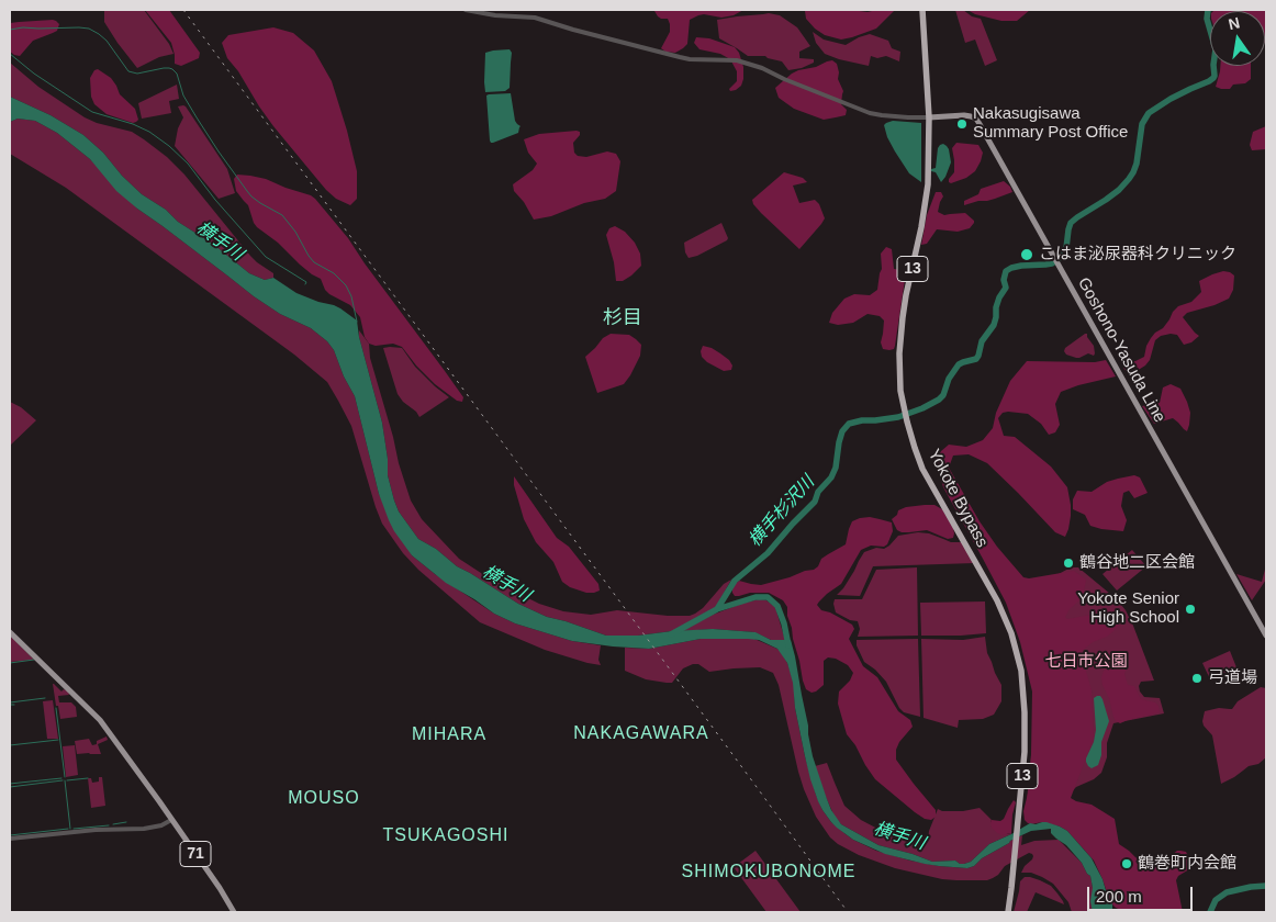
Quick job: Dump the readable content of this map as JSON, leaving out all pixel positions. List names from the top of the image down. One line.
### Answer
{"streets":{"highway":["13","Yokote Bypass"],"main road":["Goshono-Yasuda Line","71"]},"crossings":[["Goshono-Yasuda Line","Yokote Bypass"]],"districts":["杉目","NAKAGAWARA","MIHARA","MOUSO","TSUKAGOSHI","SHIMOKUBONOME"],"water":["横手川","横手杉沢川"],"parks":["七日市公園"],"places":["Nakasugisawa Summary Post Office","こはま泌尿器科クリニック","鶴谷地二区会館","Yokote Senior High School","弓道場","鶴巻町内会館"],"scale_bar":"200 m","north":"top"}
